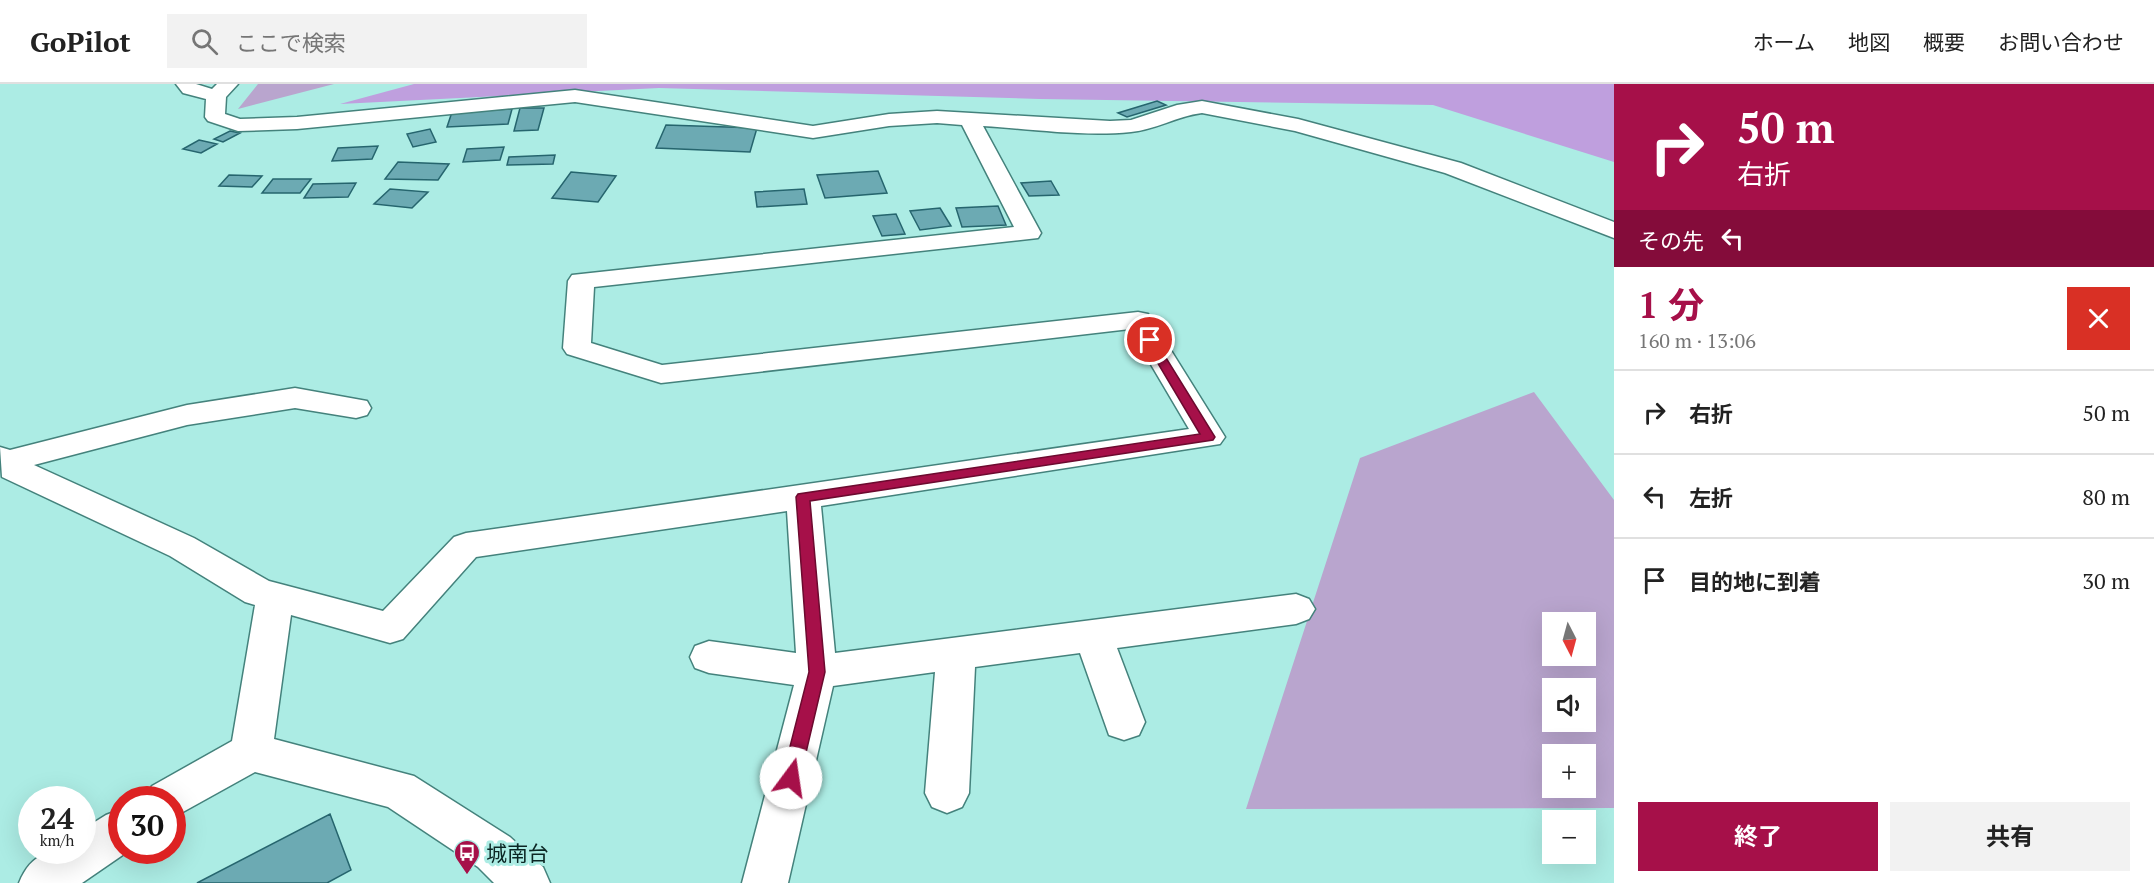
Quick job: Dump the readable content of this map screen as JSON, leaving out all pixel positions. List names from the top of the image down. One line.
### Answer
{"places":{"bus stop":["城南台"]},"north":"bottom","page":{"header":"GoPilot","search":"ここで検索","nav":["ホーム","地図","概要","お問い合わせ"],"turn":["50 m","右折"],"then":"その先","heading":["1 分","160 m · 13:06"],"list":[{"name":"右折","value":"50 m"},{"name":"左折","value":"80 m"},{"name":"目的地に到着","value":"30 m"}],"map_buttons":["+","−"],"speed":"24 km/h","limit":"30","buttons":["終了","共有"]}}
